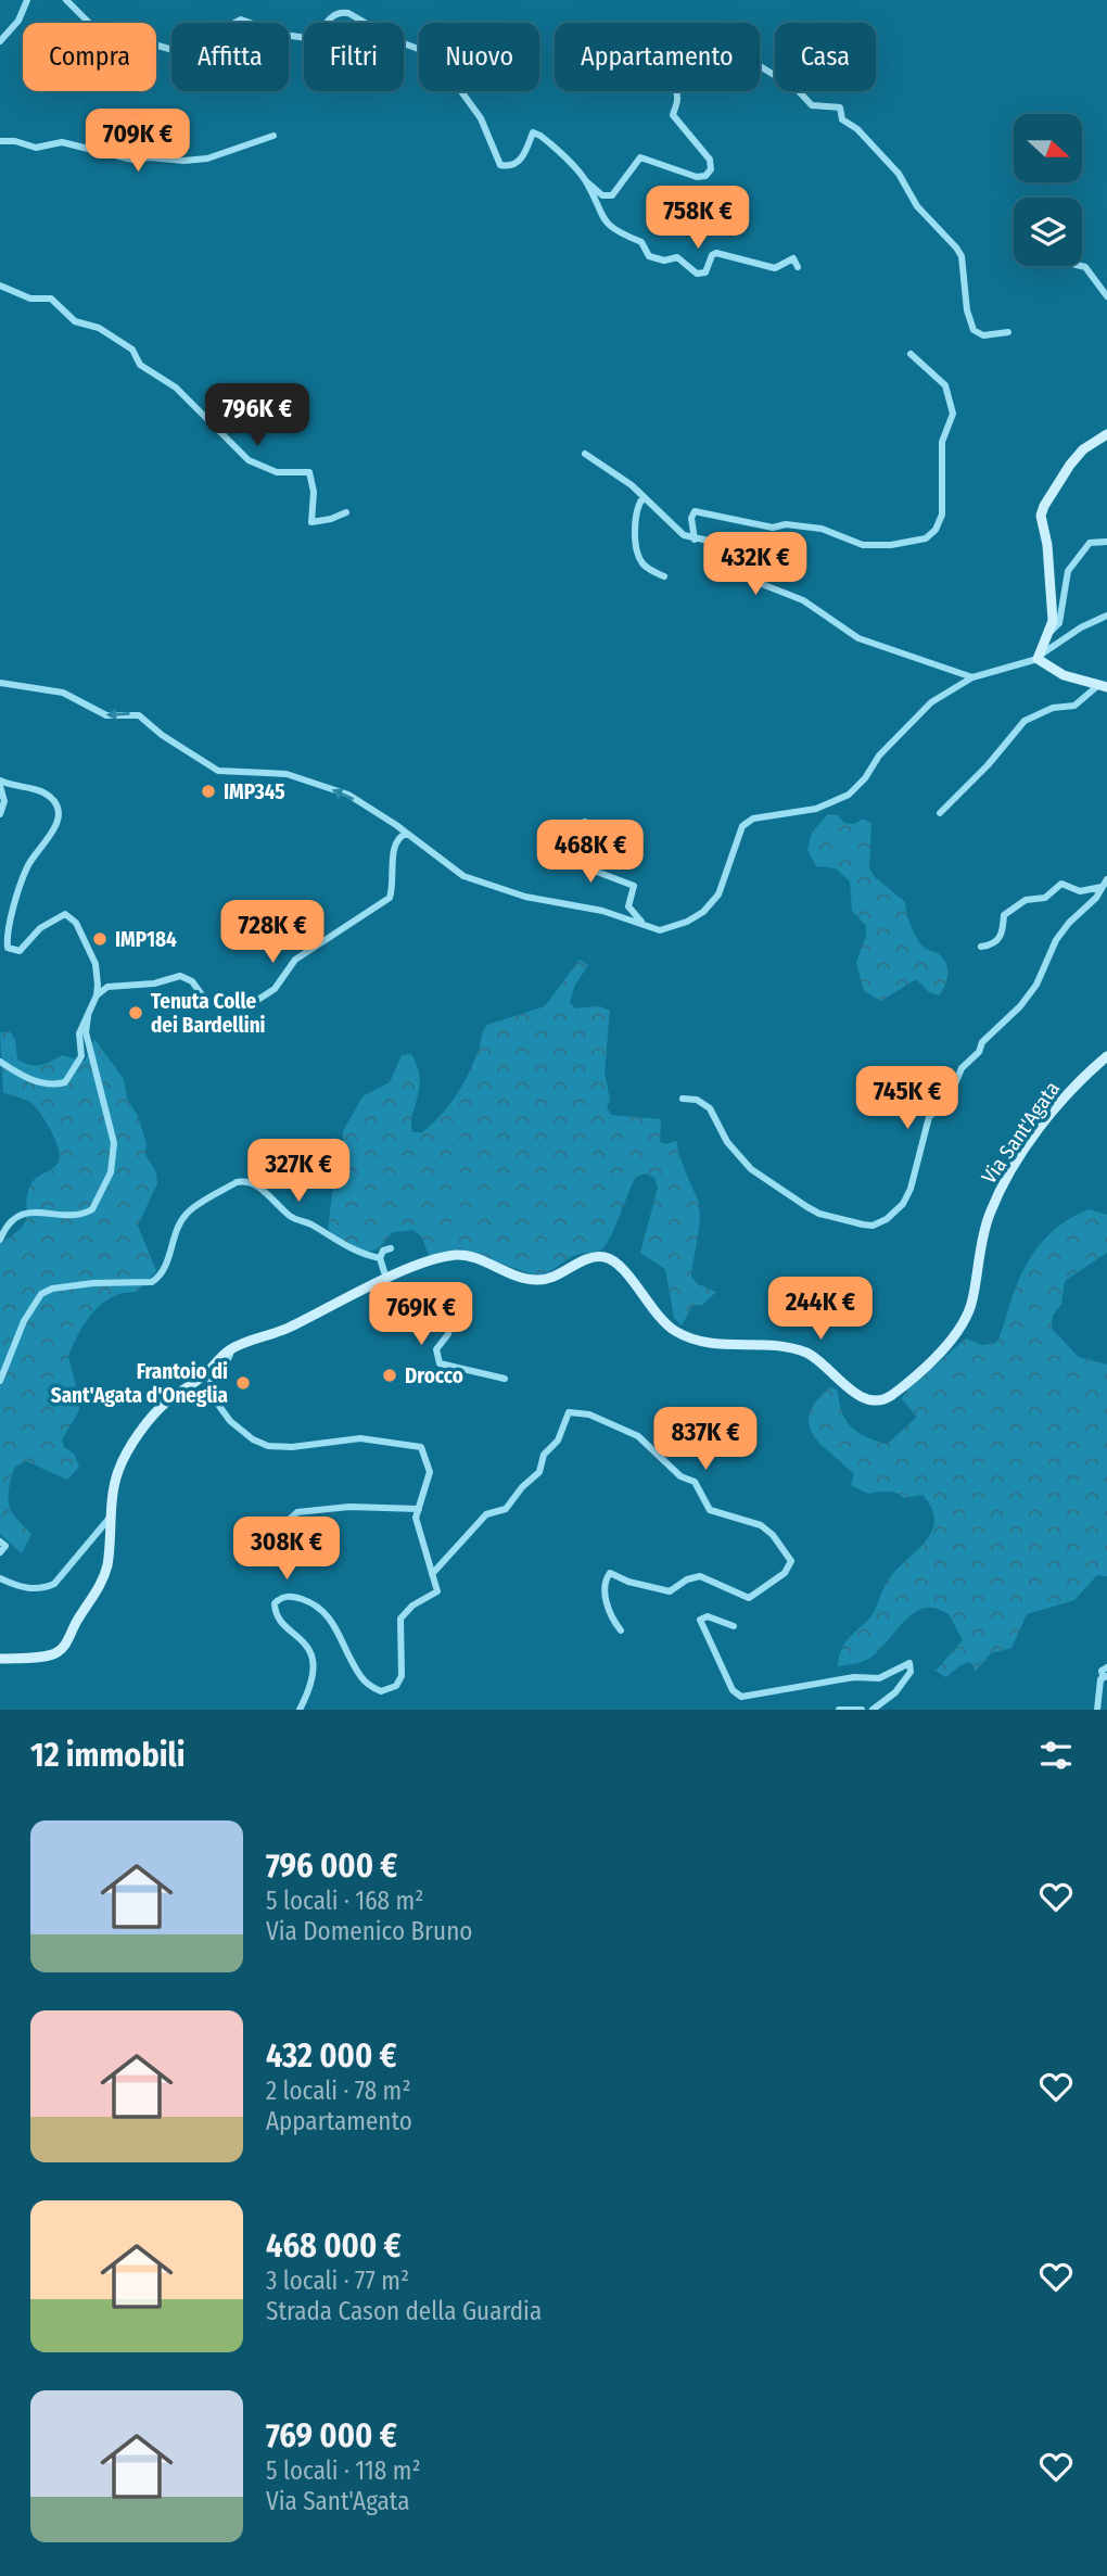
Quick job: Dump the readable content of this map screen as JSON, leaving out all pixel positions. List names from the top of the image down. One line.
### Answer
{"streets":{"street":["Via Sant'Agata"]},"places":["IMP345","IMP184","Tenuta Colle dei Bardellini","Drocco","Frantoio di Sant'Agata d'Oneglia"],"north":"right","page":{"chip":["Compra","Affitta","Filtri","Nuovo","Appartamento","Casa"],"price":["709K €","758K €","796K €","432K €","468K €","728K €","745K €","327K €","244K €","769K €","837K €","308K €"],"heading":"12 immobili","list":[{"name":"796 000 €","note":"5 locali · 168 m² · Via Domenico Bruno"},{"name":"432 000 €","note":"2 locali · 78 m² · Appartamento"},{"name":"468 000 €","note":"3 locali · 77 m² · Strada Cason della Guardia"},{"name":"769 000 €","note":"5 locali · 118 m² · Via Sant'Agata"}]}}
